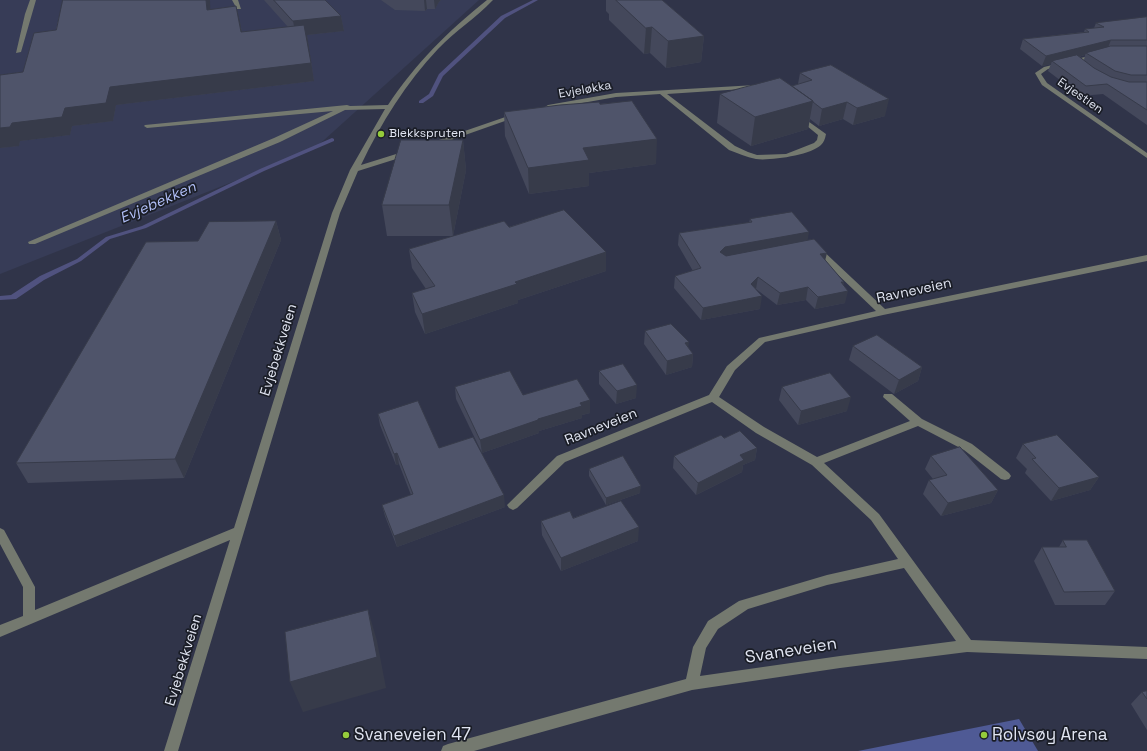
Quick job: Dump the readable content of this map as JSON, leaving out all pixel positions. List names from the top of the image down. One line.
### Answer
{"streets":{"street":["Evjeløkka","Evjestien","Ravneveien","Evjebekkveien","Svaneveien"]},"water":["Evjebekken"],"places":["Blekkspruten","Svaneveien 47","Rolvsøy Arena"]}
